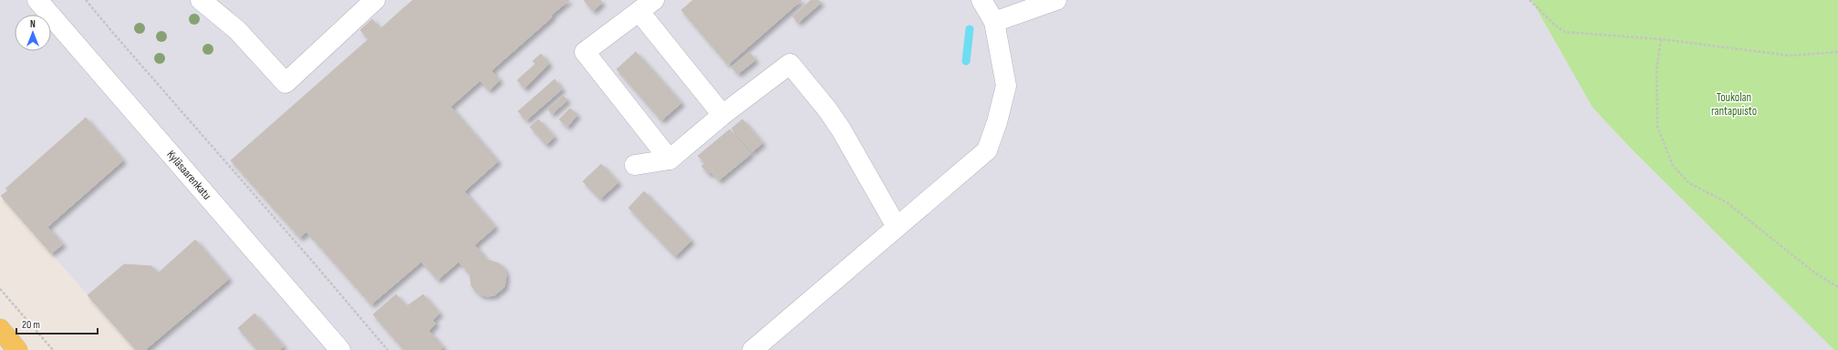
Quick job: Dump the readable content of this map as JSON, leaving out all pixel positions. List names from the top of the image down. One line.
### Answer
{"streets":{"street":["Kyläsaarenkatu"]},"parks":["Toukolan rantapuisto"],"scale_bar":"20 m","north":"top"}
